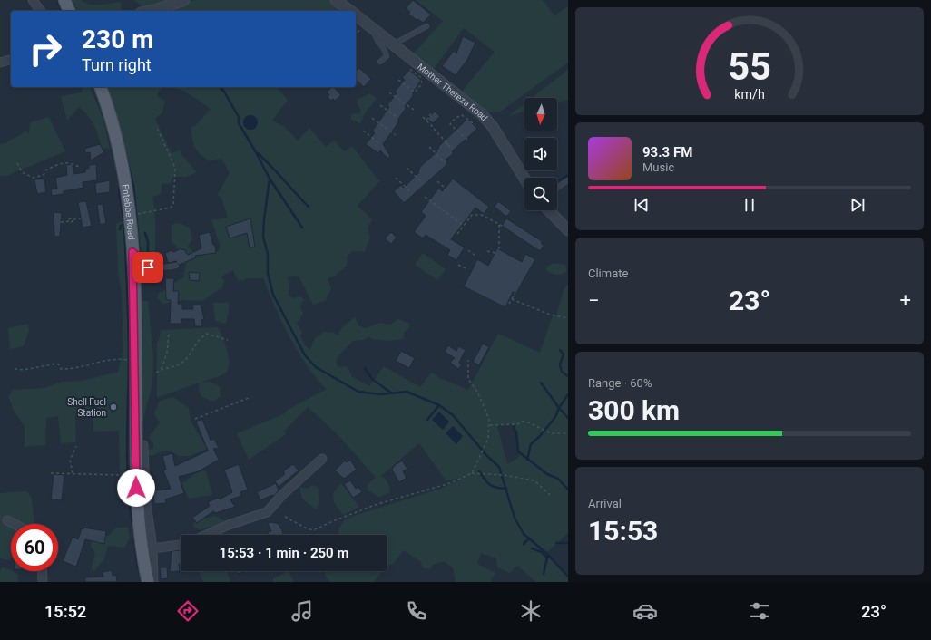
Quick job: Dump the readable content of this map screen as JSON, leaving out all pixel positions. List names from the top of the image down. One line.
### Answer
{"streets":{"main road":["Entebbe Road"],"street":["Mother Thereza Road"]},"places":["Shell Fuel Station"],"north":"bottom","page":{"turn":["230 m","Turn right"],"song":["93.3 FM","Music"],"tile":["Climate",["Range · 60%","300 km"],["Arrival","15:53"]],"heat":["−","23°","+"],"limit":"60","trip":"15:53 · 1 min · 250 m","tabs":["15:52","23°"],"gauge":["55","km/h"]}}
